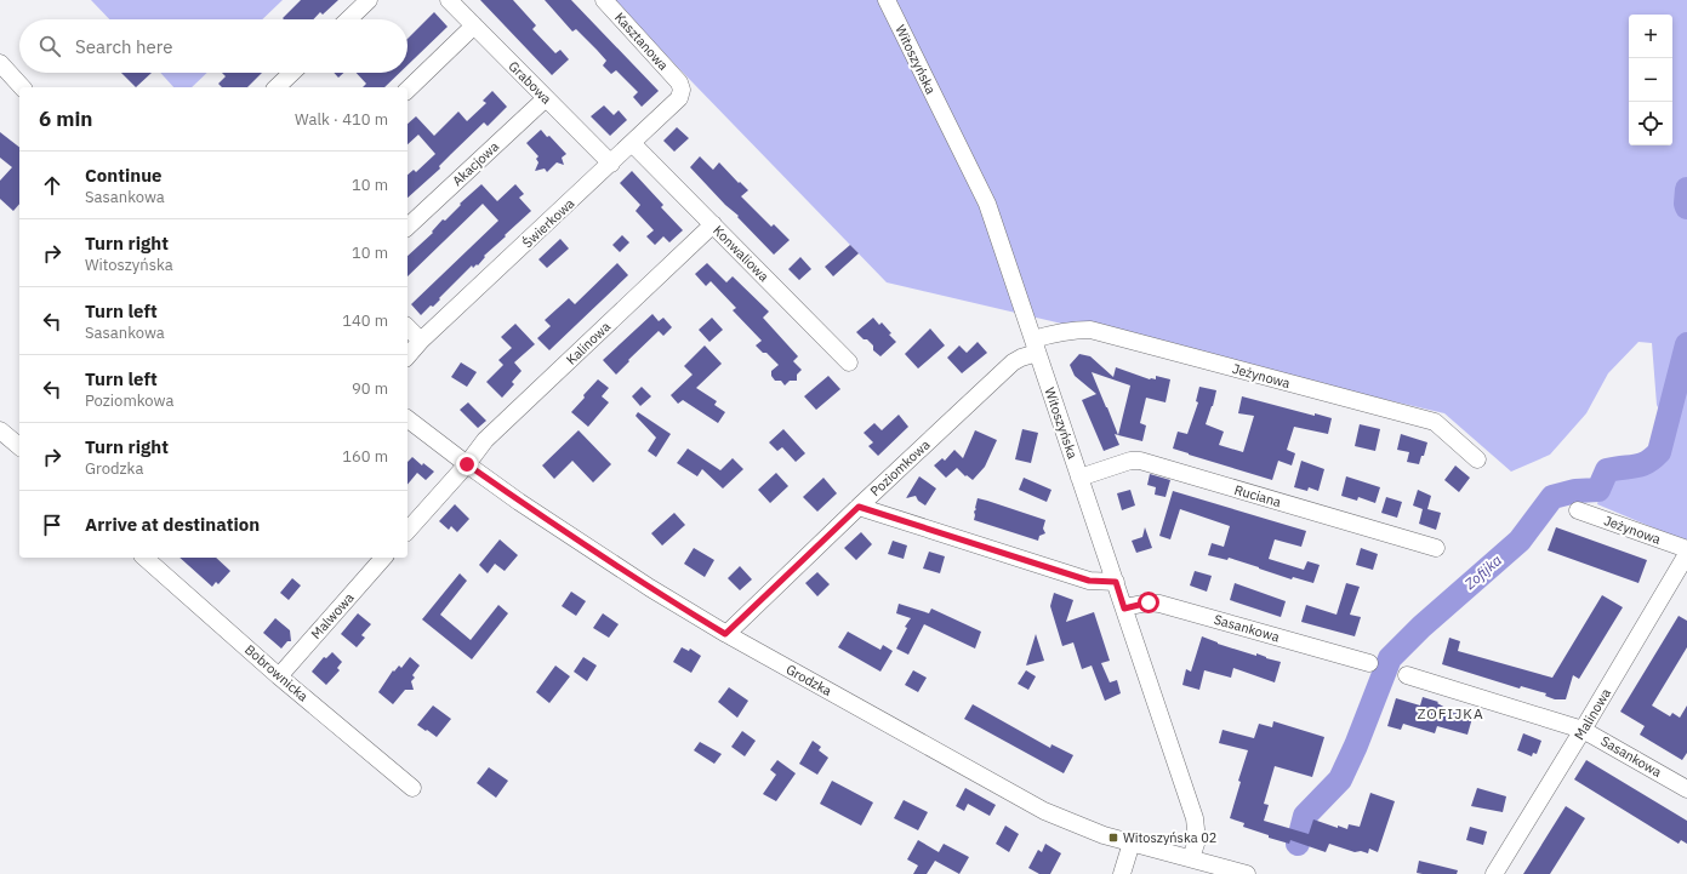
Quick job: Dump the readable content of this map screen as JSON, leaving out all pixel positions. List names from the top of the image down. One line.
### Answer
{"streets":{"street":["Kasztanowa","Witoszyńska","Grabowa","Akacjowa","Świerkowa","Konwaliowa","Kalinowa","Jeżynowa","Poziomkowa","Ruciana","Malwowa","Sasankowa","Bobrownicka","Grodzka","Malinowa"]},"crossings":[["Kasztanowa","Świerkowa"],["Witoszyńska","Jeżynowa"],["Witoszyńska","Poziomkowa"],["Witoszyńska","Ruciana"],["Witoszyńska","Sasankowa"],["Witoszyńska","Grodzka"],["Grabowa","Akacjowa"],["Grabowa","Świerkowa"],["Świerkowa","Konwaliowa"],["Konwaliowa","Kalinowa"],["Kalinowa","Grodzka"],["Jeżynowa","Poziomkowa"],["Poziomkowa","Grodzka"],["Malwowa","Bobrownicka"],["Sasankowa","Malinowa"]],"districts":["ZOFIJKA"],"water":["Zofijka"],"places":{"transit":["Witoszyńska 02"]},"page":{"map_buttons":["+","−"],"search":"Search here","heading":["6 min","Walk · 410 m"],"list":[["Continue","Sasankowa","10 m"],["Turn right","Witoszyńska","10 m"],["Turn left","Sasankowa","140 m"],["Turn left","Poziomkowa","90 m"],["Turn right","Grodzka","160 m"],"Arrive at destination"]}}
